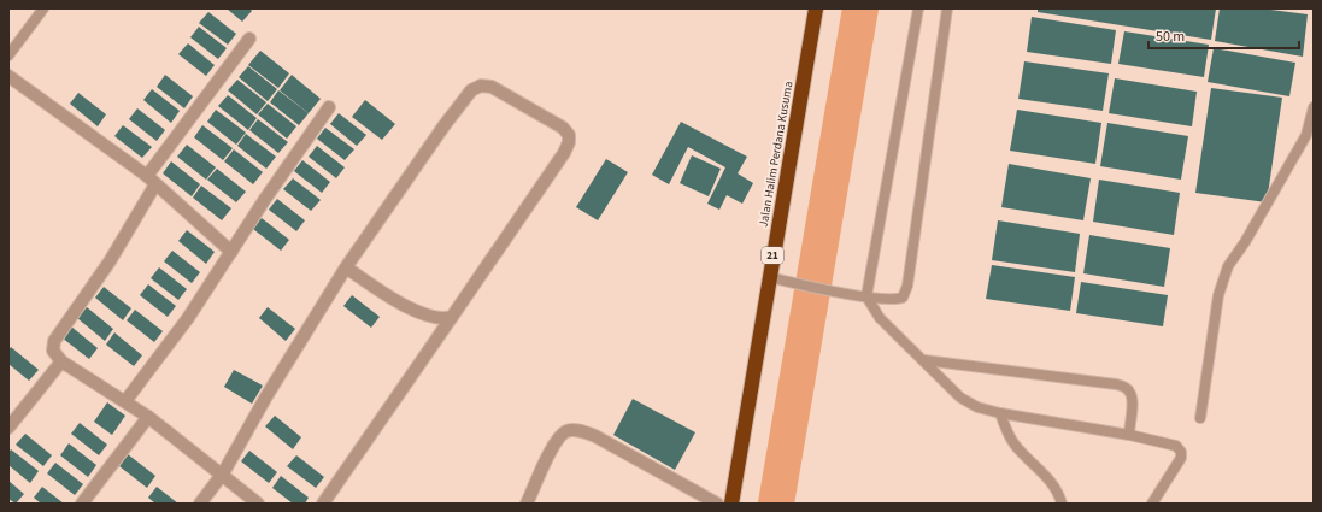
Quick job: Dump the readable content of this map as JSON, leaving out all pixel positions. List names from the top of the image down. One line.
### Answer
{"streets":{"highway":["Jalan Halim Perdana Kusuma","21"]},"scale_bar":"50 m"}
